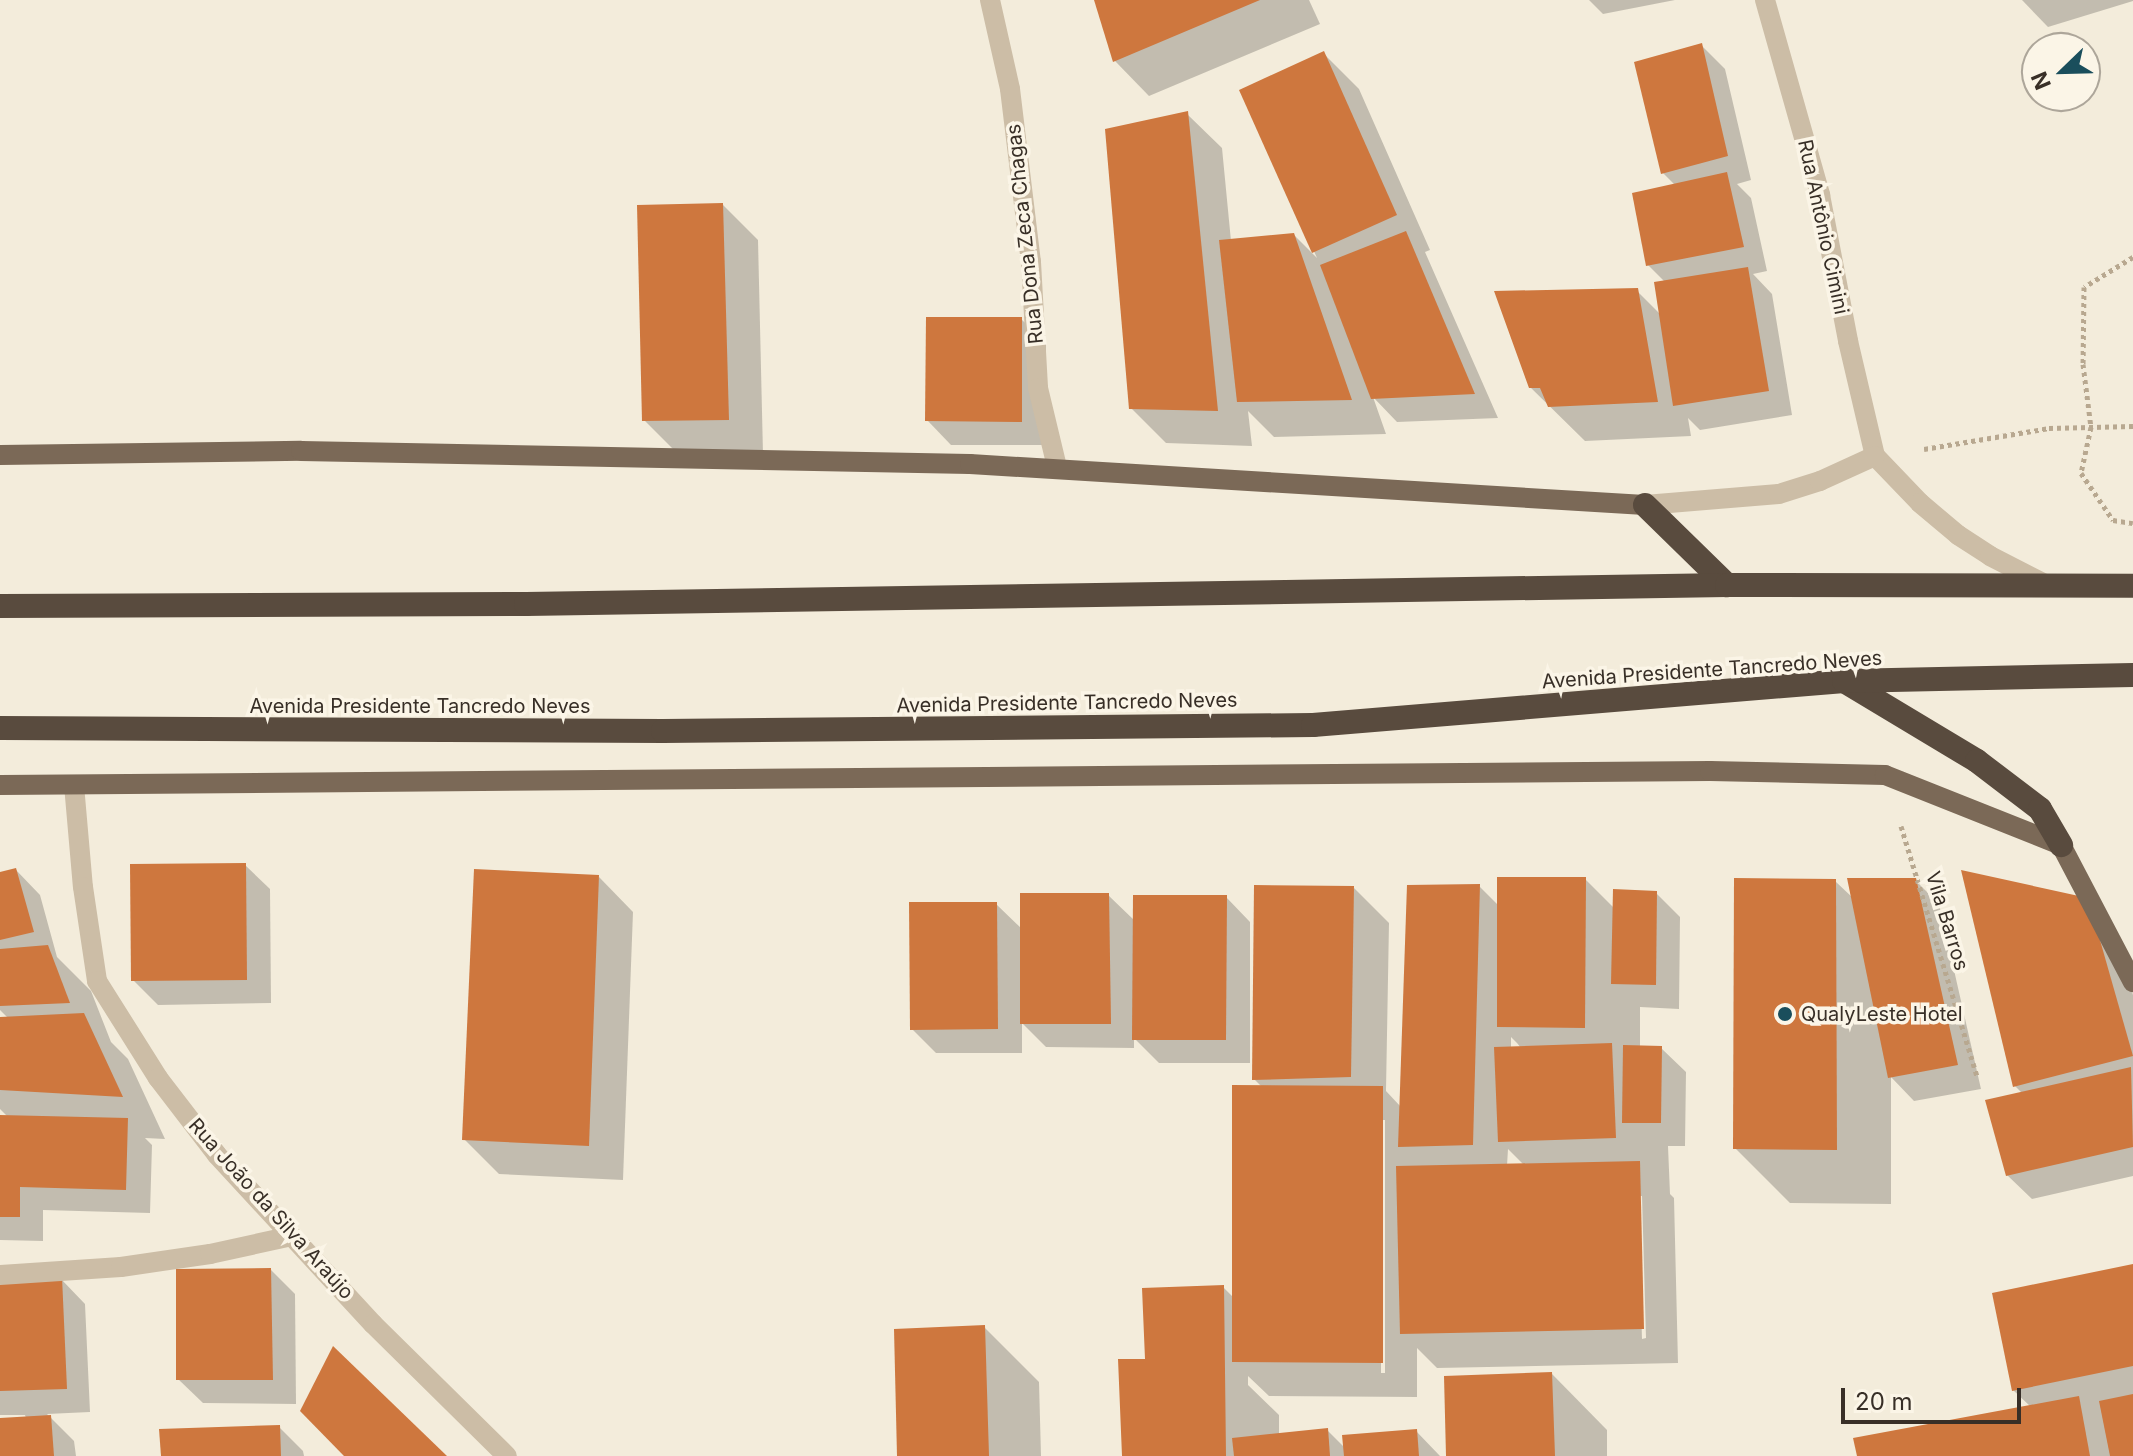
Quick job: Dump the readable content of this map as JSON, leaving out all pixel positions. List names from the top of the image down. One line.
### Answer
{"streets":{"highway":["Avenida Presidente Tancredo Neves"],"street":["Rua Antônio Cimini","Rua Dona Zeca Chagas","Rua João da Silva Araújo"],"path":["Vila Barros"]},"places":["QualyLeste Hotel"],"scale_bar":"20 m","north":"bottom left"}
